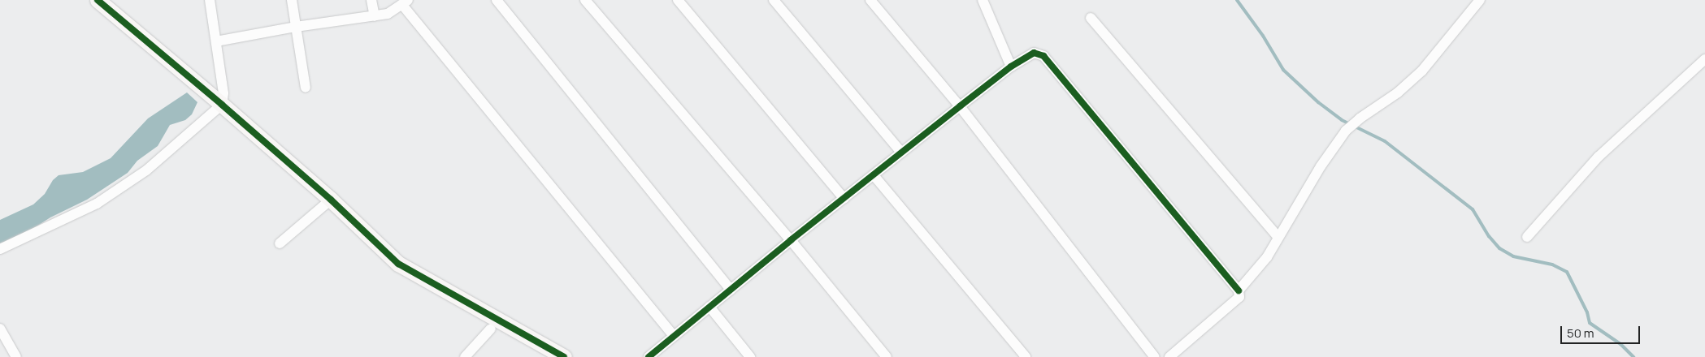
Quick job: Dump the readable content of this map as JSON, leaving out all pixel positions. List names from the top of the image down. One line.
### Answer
{"scale_bar":"50 m"}
